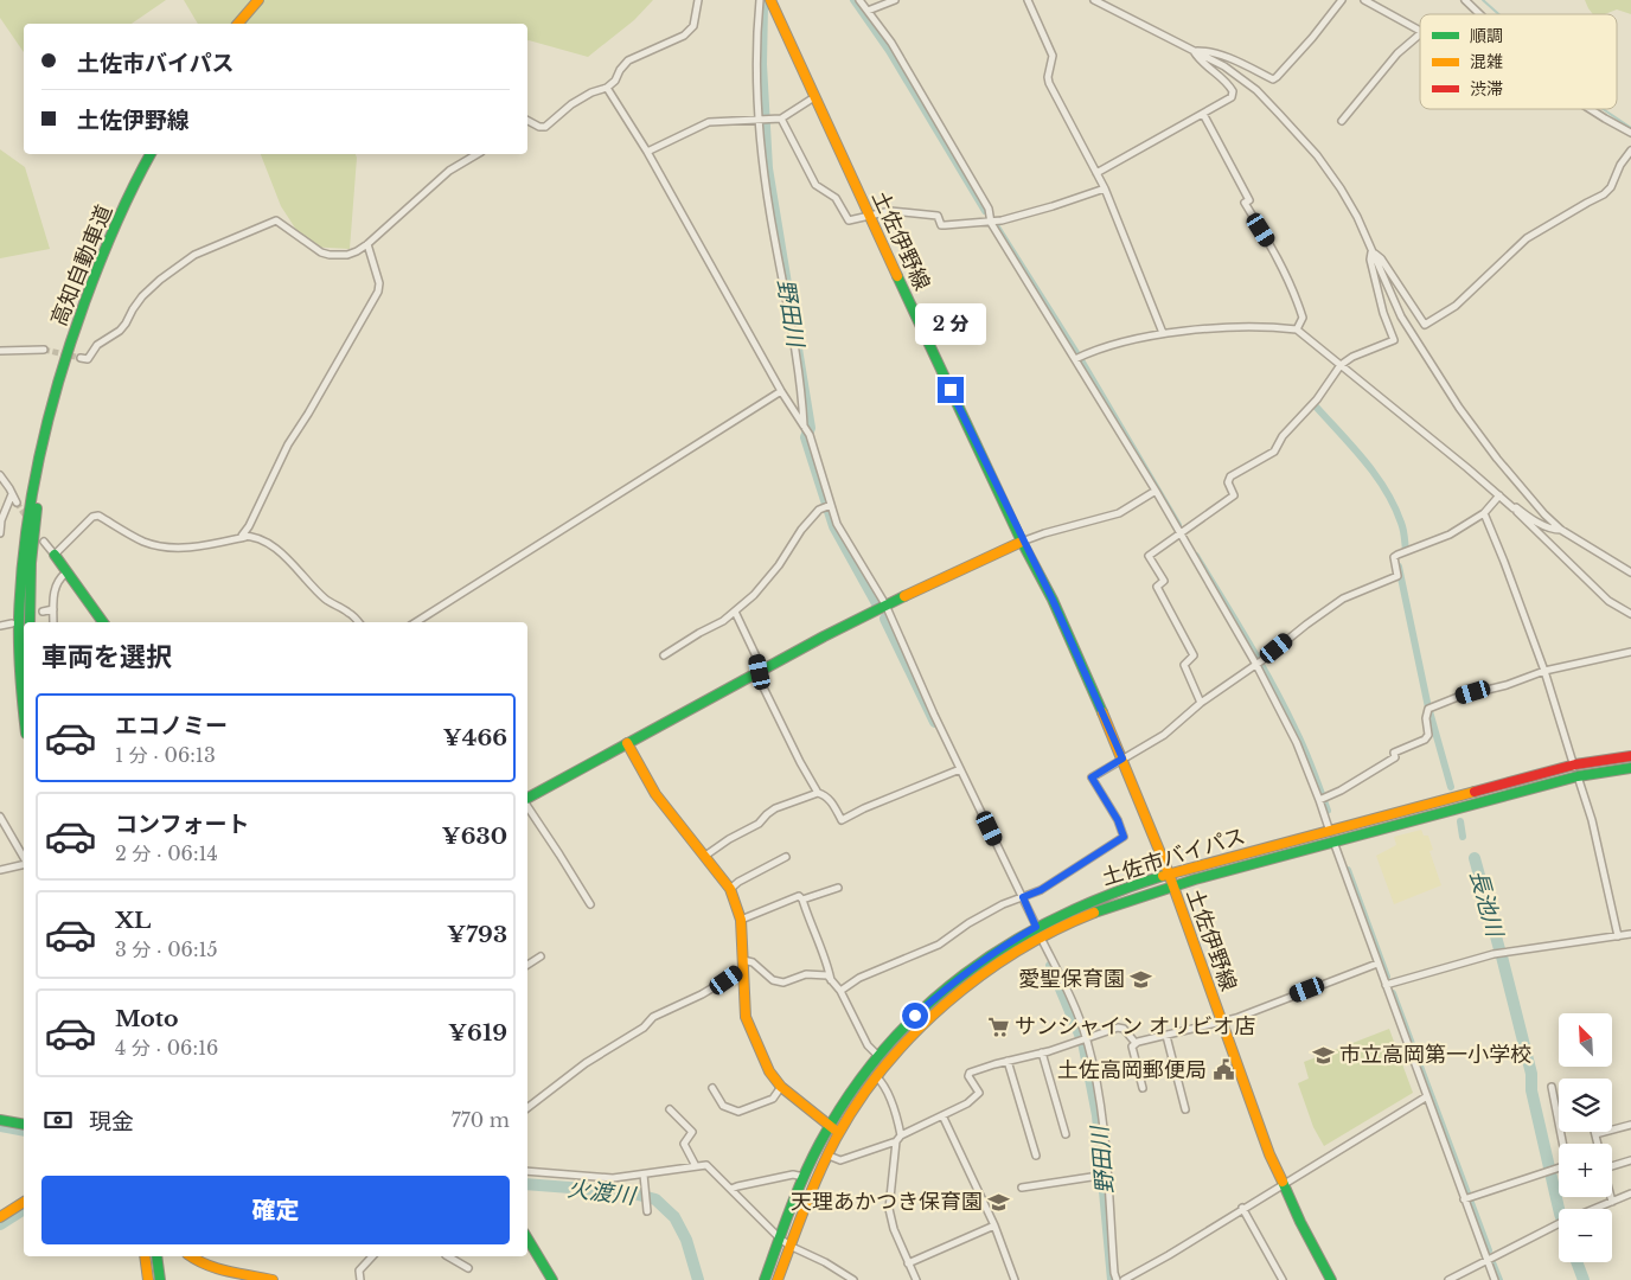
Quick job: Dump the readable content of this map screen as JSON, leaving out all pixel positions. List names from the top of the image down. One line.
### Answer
{"streets":{"main road":["土佐伊野線","高知自動車道","土佐市バイパス"]},"crossings":[["土佐伊野線","土佐市バイパス"]],"water":["野田川","長池川","火渡川"],"places":{"school or university":["愛聖保育園","市立高岡第一小学校","天理あかつき保育園"],"supermarket":["サンシャイン オリビオ店"],"public building":["土佐高岡郵便局"]},"legend":["順調","混雑","渋滞"],"north":"top left","page":{"banner":["土佐市バイパス","土佐伊野線"],"bubble":"2 分","heading":"車両を選択","list":[{"name":"エコノミー","note":"1 分 · 06:13","value":"¥466"},{"name":"コンフォート","note":"2 分 · 06:14","value":"¥630"},{"name":"XL","note":"3 分 · 06:15","value":"¥793"},{"name":"Moto","note":"4 分 · 06:16","value":"¥619"}],"map_buttons":["+","−"],"pay":["現金","770 m"],"buttons":"確定"}}
